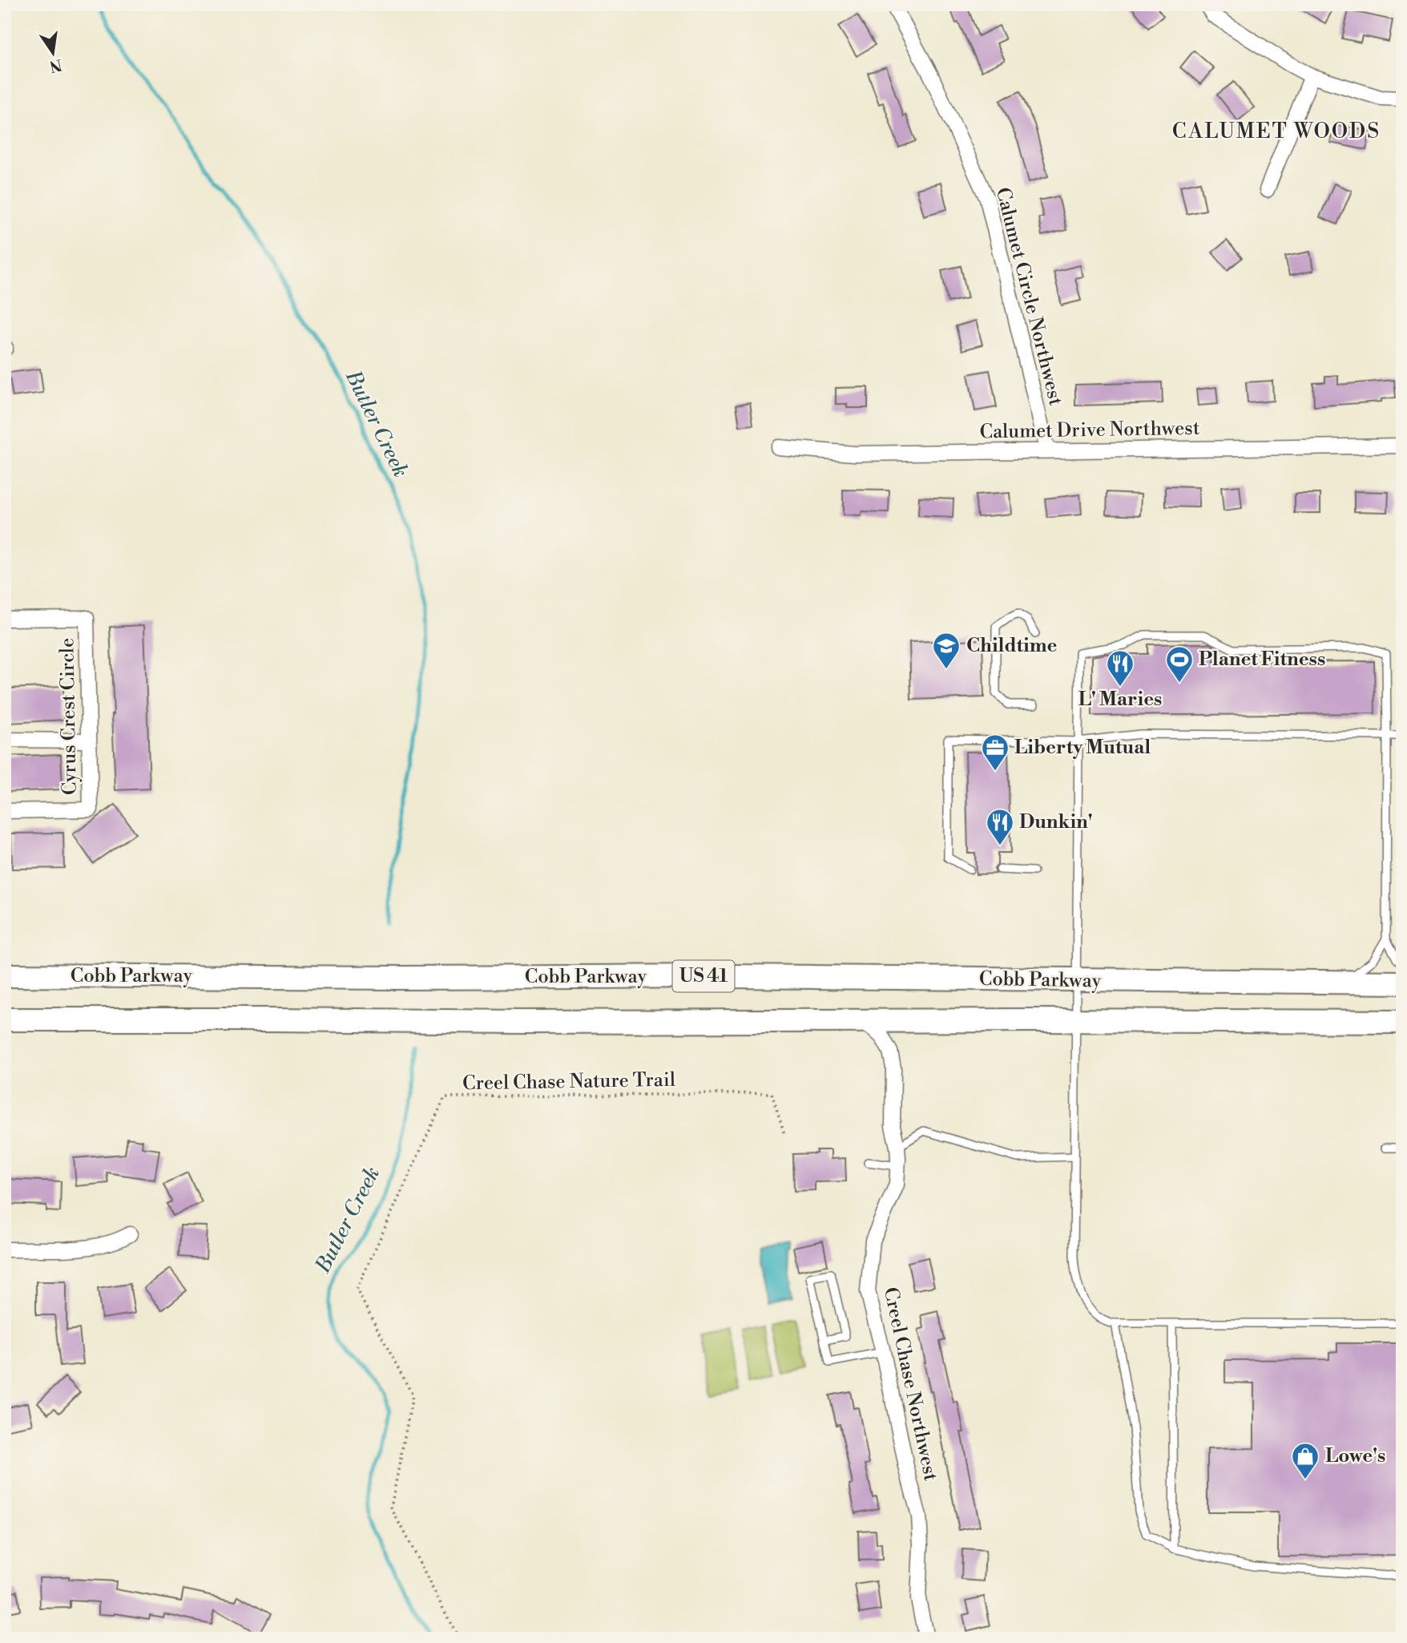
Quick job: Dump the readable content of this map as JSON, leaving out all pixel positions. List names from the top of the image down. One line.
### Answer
{"streets":{"main road":["Cobb Parkway","US 41"],"street":["Calumet Circle Northwest","Calumet Drive Northwest","Cyrus Crest Circle","Creel Chase Northwest"],"path":["Creel Chase Nature Trail"]},"crossings":[["Calumet Circle Northwest","Calumet Drive Northwest"],["Cobb Parkway","Creel Chase Northwest"]],"districts":["CALUMET WOODS"],"water":["Butler Creek"],"places":{"school or university":["Childtime"],"sports":["Planet Fitness"],"restaurant":["L' Maries","Dunkin'"],"office":["Liberty Mutual"],"shop":["Lowe's"]},"north":"bottom"}
